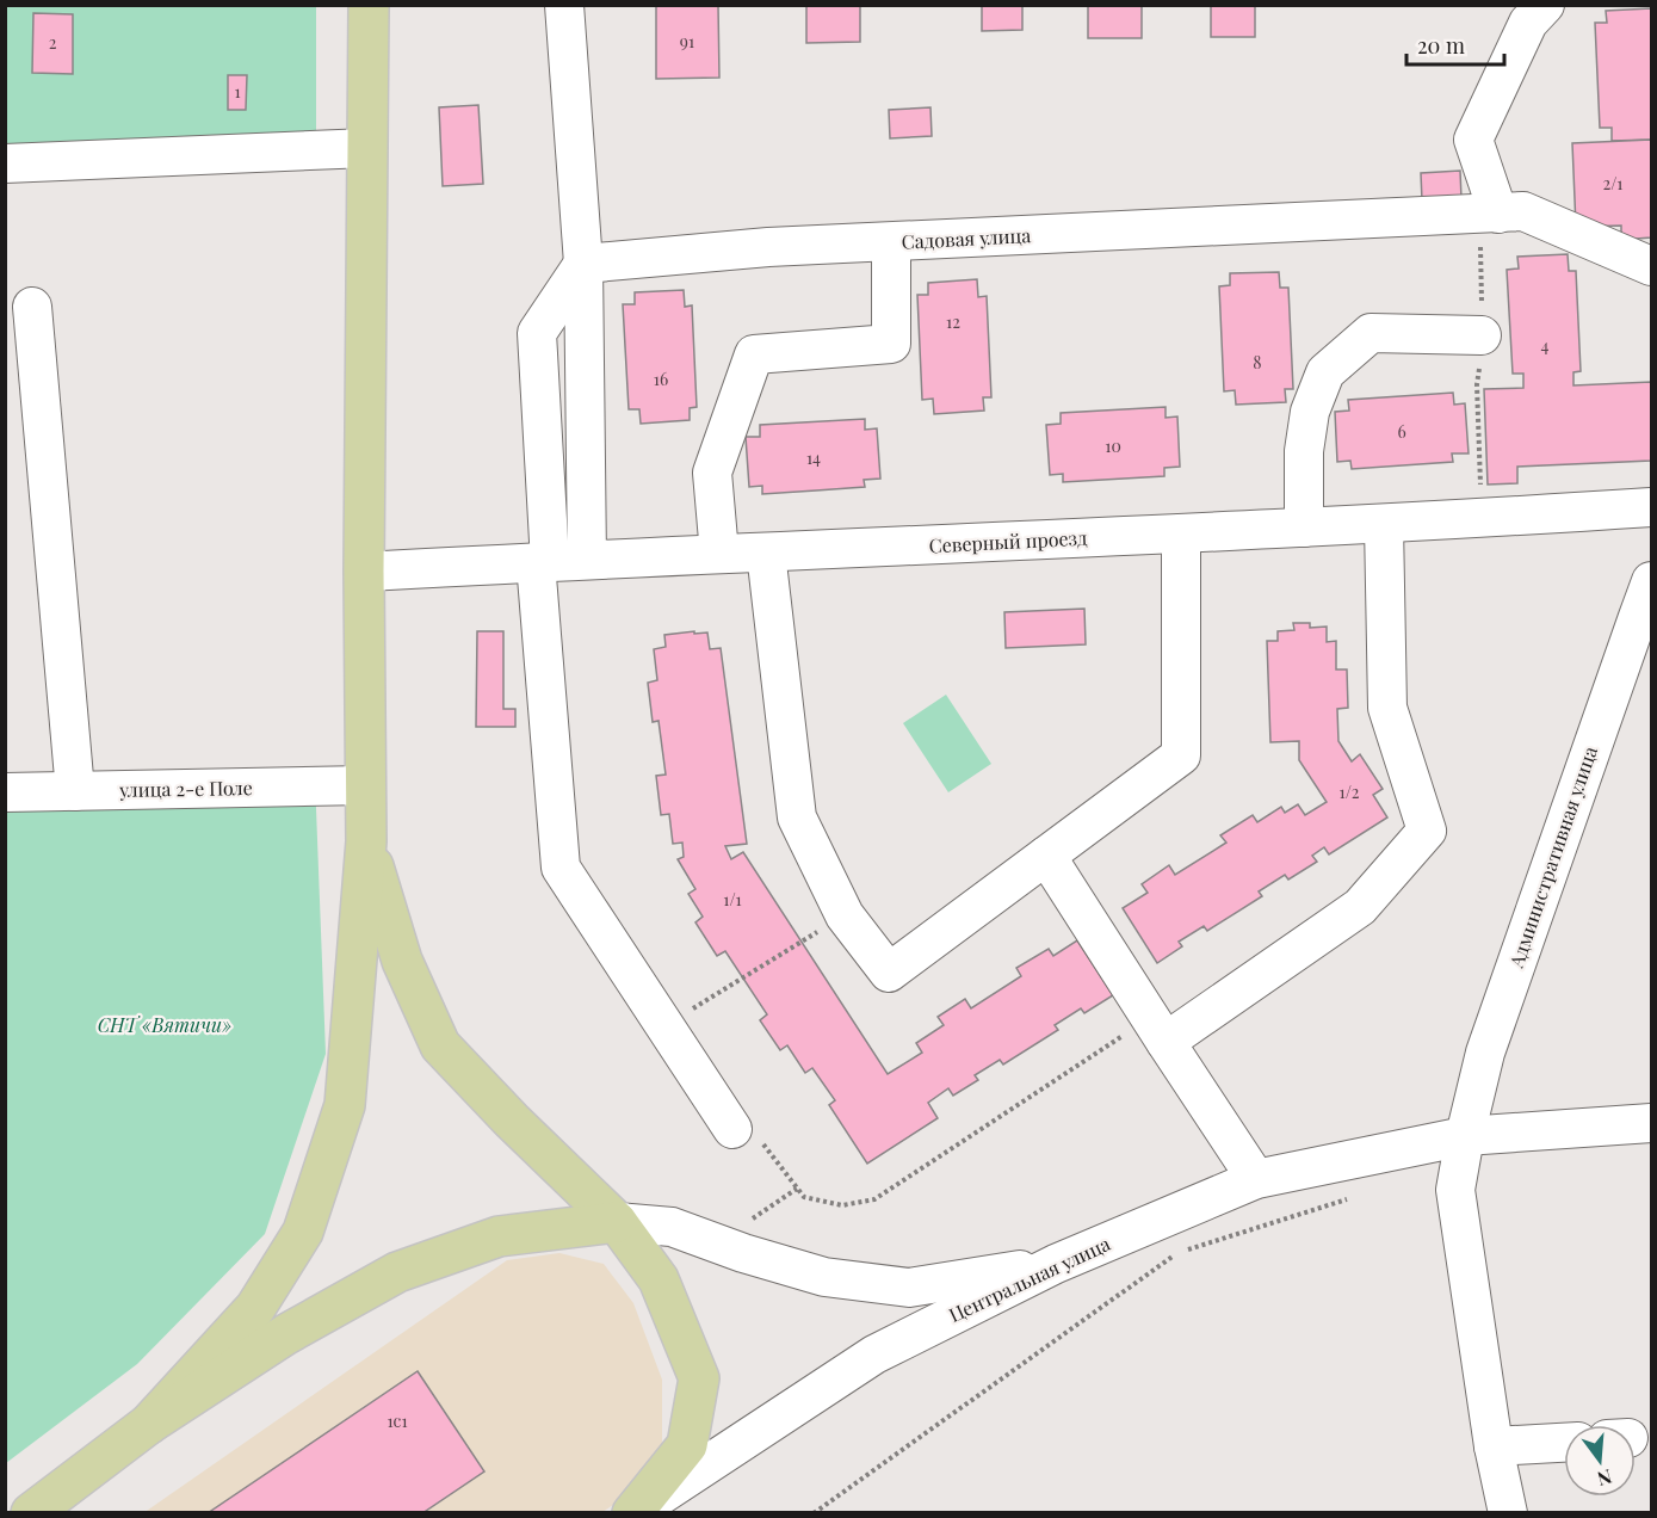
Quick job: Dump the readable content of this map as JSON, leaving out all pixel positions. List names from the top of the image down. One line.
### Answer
{"streets":{"street":["Садовая улица","Северный проезд","улица 2-е Поле","Административная улица","Центральная улица"]},"crossings":[["Административная улица","Центральная улица"]],"parks":["СНТ «Вятичи»"],"house_numbers":["91","2","1","2/1","12","4","8","16","6","10","14","1/2","1/1","1с1"],"scale_bar":"20 m","north":"bottom"}
